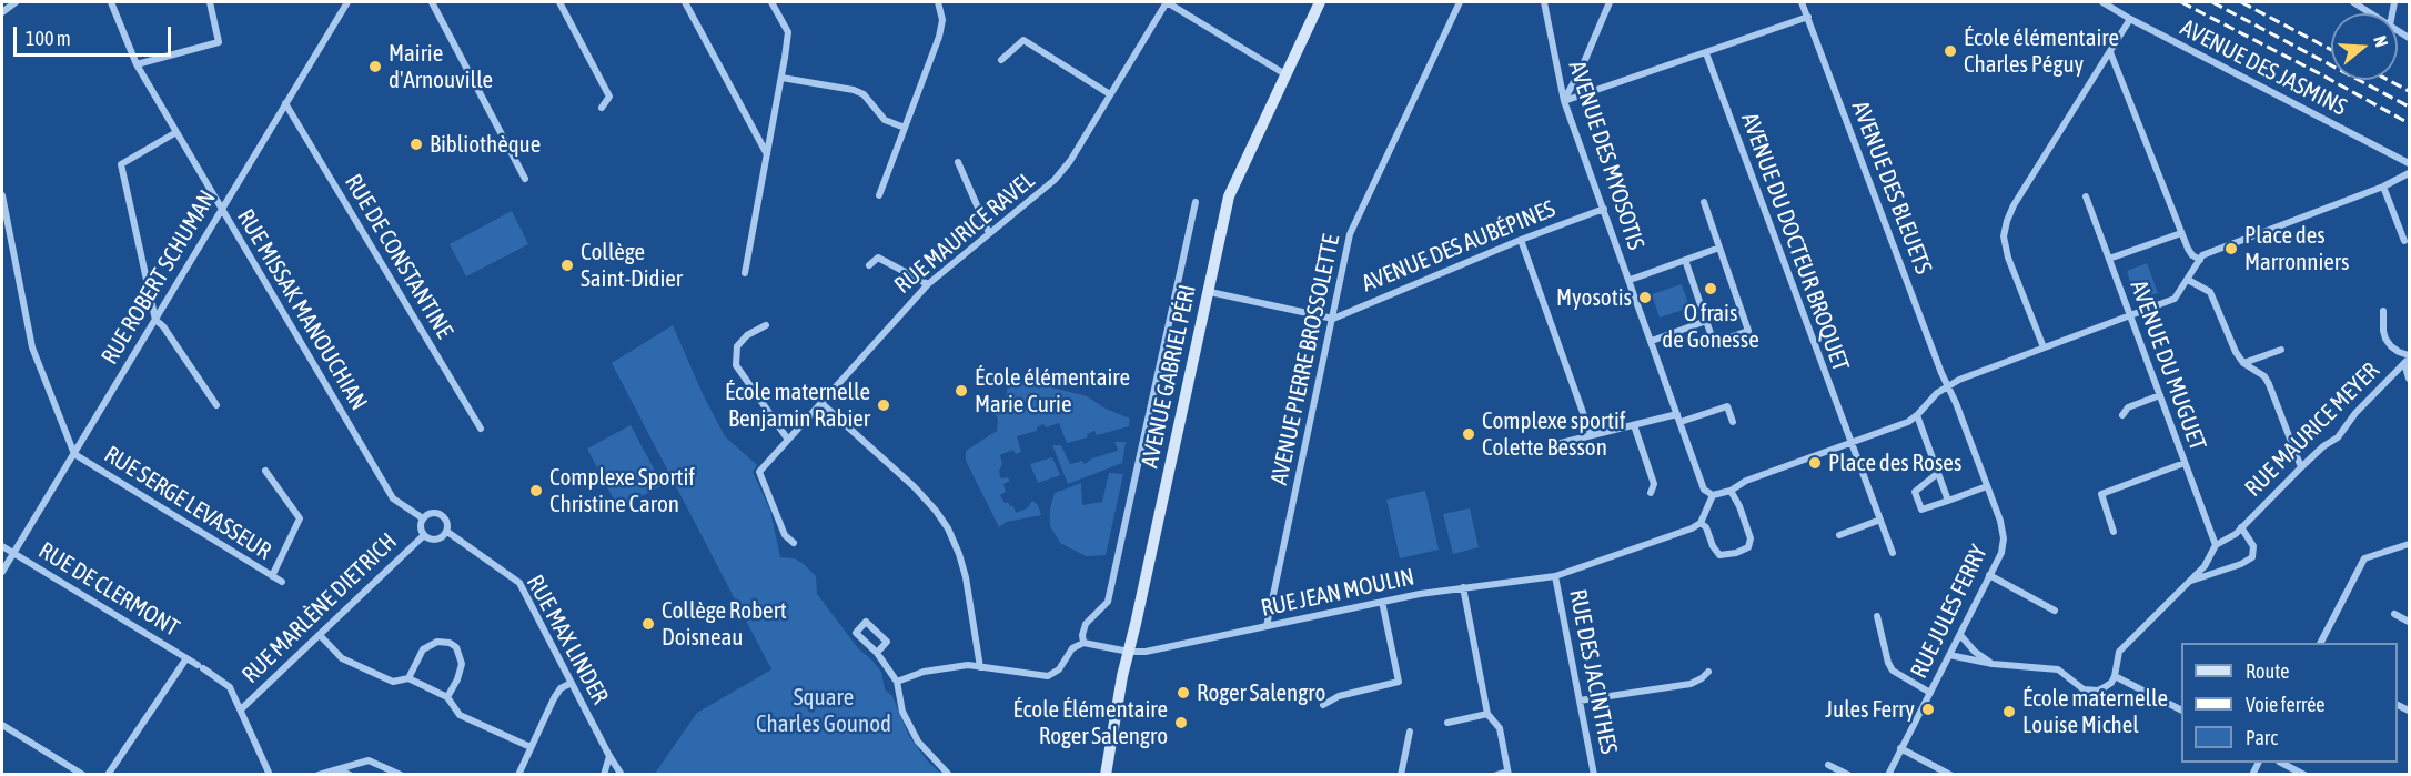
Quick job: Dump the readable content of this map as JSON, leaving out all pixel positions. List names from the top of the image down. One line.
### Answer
{"streets":{"main road":["AVENUE GABRIEL PÉRI"],"street":["AVENUE DES JASMINS","AVENUE DES MYOSOTIS","AVENUE DES BLEUETS","RUE MAURICE RAVEL","AVENUE DU DOCTEUR BROQUET","AVENUE DES AUBÉPINES","RUE DE CONSTANTINE","RUE ROBERT SCHUMAN","RUE MISSAK MANOUCHIAN","AVENUE PIERRE BROSSOLETTE","AVENUE DU MUGUET","RUE MAURICE MEYER","RUE SERGE LEVASSEUR","RUE DE CLERMONT","RUE JEAN MOULIN","RUE MARLÈNE DIETRICH","RUE JULES FERRY","RUE MAX LINDER","RUE DES JACINTHES"]},"crossings":[["AVENUE DES MYOSOTIS","AVENUE DES AUBÉPINES"],["AVENUE DES BLEUETS","RUE JULES FERRY"],["AVENUE DES AUBÉPINES","AVENUE PIERRE BROSSOLETTE"],["RUE DE CONSTANTINE","RUE ROBERT SCHUMAN"],["RUE ROBERT SCHUMAN","RUE MISSAK MANOUCHIAN"],["RUE ROBERT SCHUMAN","RUE SERGE LEVASSEUR"],["RUE ROBERT SCHUMAN","RUE DE CLERMONT"],["RUE MISSAK MANOUCHIAN","RUE MARLÈNE DIETRICH"],["RUE MISSAK MANOUCHIAN","RUE MAX LINDER"],["AVENUE PIERRE BROSSOLETTE","RUE JEAN MOULIN"],["AVENUE DU MUGUET","RUE MAURICE MEYER"],["AVENUE GABRIEL PÉRI","RUE JEAN MOULIN"],["RUE DE CLERMONT","RUE MARLÈNE DIETRICH"],["RUE JEAN MOULIN","RUE DES JACINTHES"],["RUE MARLÈNE DIETRICH","RUE MAX LINDER"]],"parks":["Square Charles Gounod"],"places":["École élémentaire Charles Péguy","Mairie d'Arnouville","Bibliothèque","Place des Marronniers","Collège Saint-Didier","O frais de Gonesse","Myosotis","École élémentaire Marie Curie","École maternelle Benjamin Rabier","Complexe sportif Colette Besson","Place des Roses","Complexe Sportif Christine Caron","Collège Robert Doisneau","Roger Salengro","Jules Ferry","École maternelle Louise Michel","École Élémentaire Roger Salengro"],"legend":["Route","Voie ferrée","Parc"],"scale_bar":"100 m","north":"right"}
